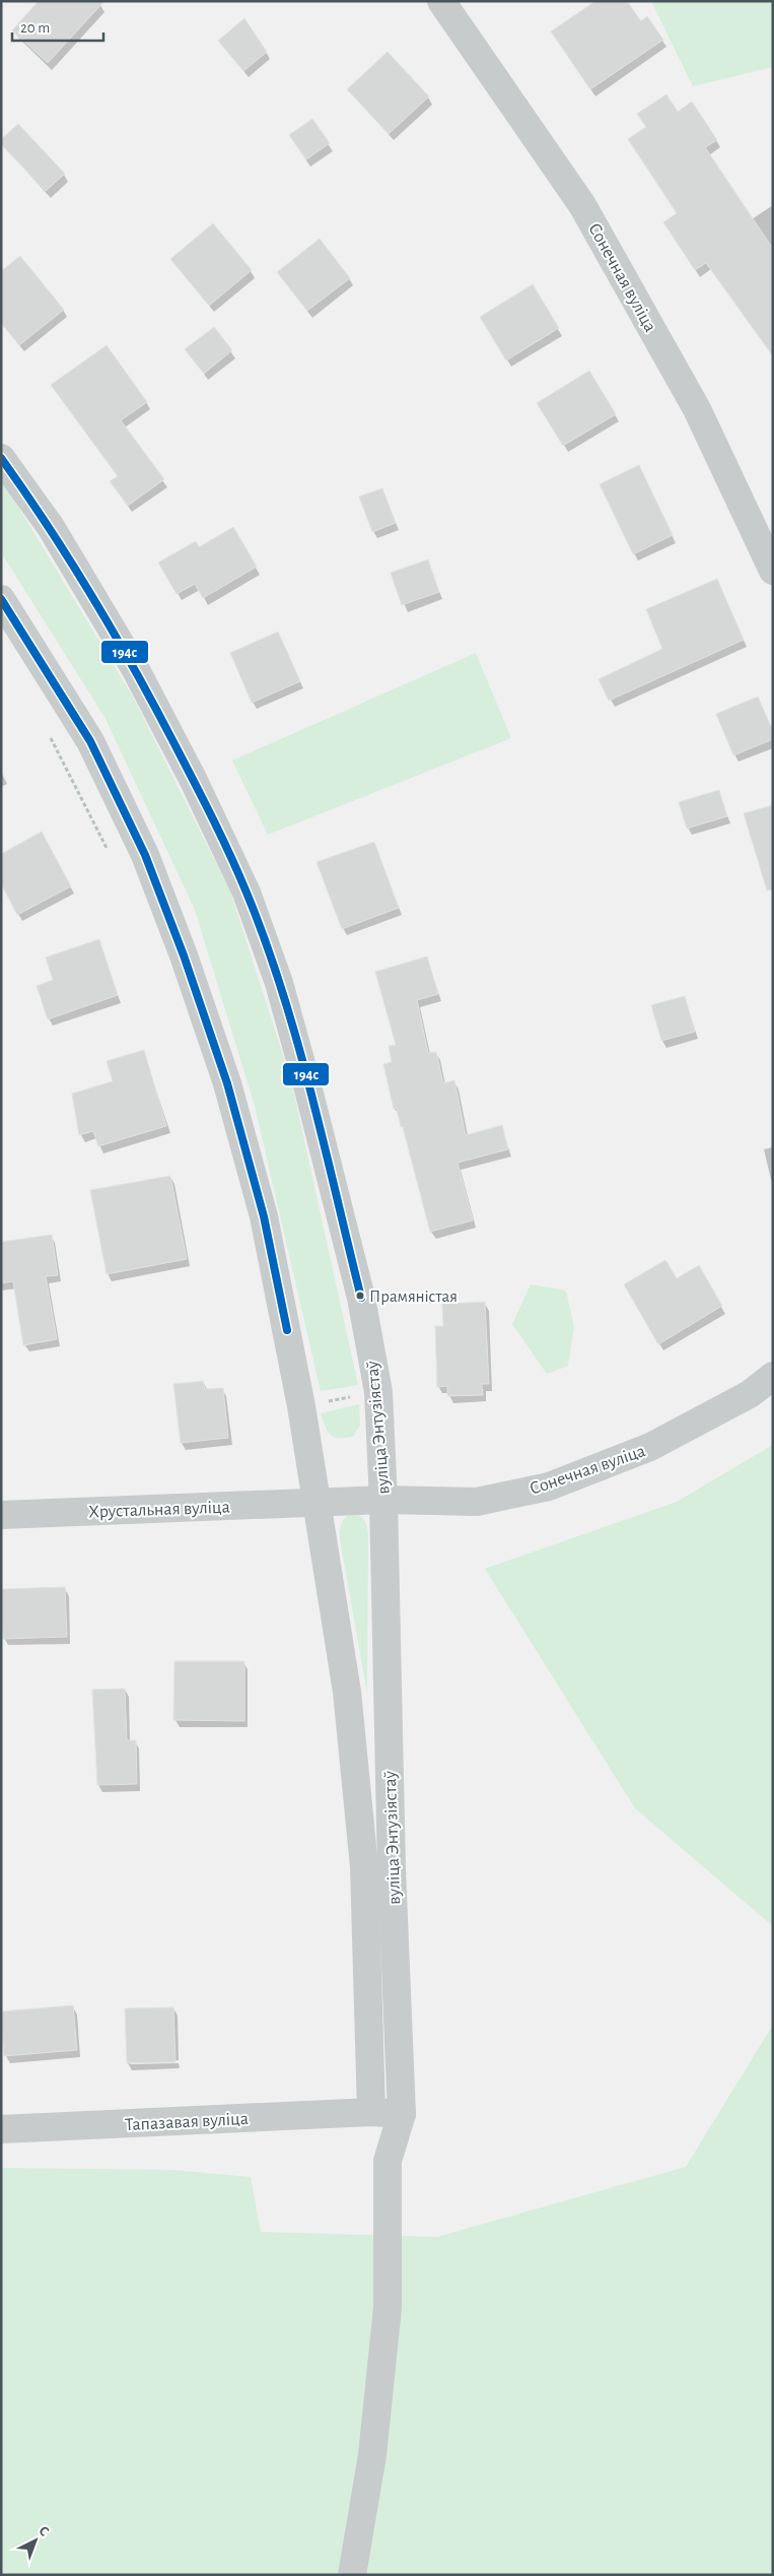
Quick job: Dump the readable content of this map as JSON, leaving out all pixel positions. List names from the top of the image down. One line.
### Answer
{"streets":{"street":["Сонечная вуліца","вуліца Энтузіястаў","Хрустальная вуліца","Тапазавая вуліца"]},"crossings":[["Сонечная вуліца","вуліца Энтузіястаў"],["Сонечная вуліца","Хрустальная вуліца"],["вуліца Энтузіястаў","Хрустальная вуліца"],["вуліца Энтузіястаў","Тапазавая вуліца"]],"places":["Прамяністая"],"lines":["transit line 194с"],"scale_bar":"20 m","north":"top right"}
